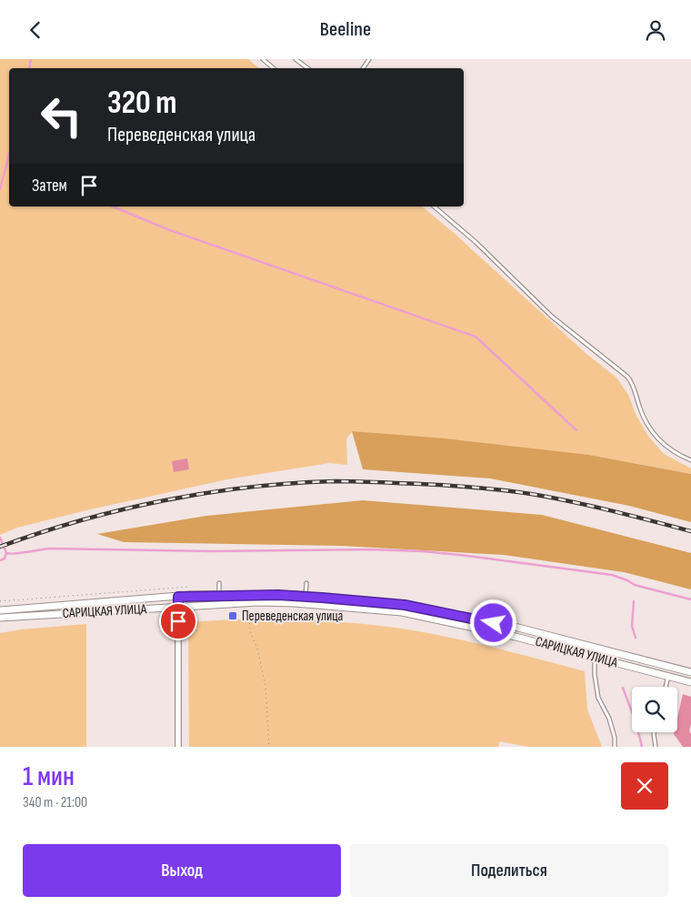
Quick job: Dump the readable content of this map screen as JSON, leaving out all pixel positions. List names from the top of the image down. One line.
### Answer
{"streets":{"street":["САРИЦКАЯ УЛИЦА"]},"places":{"transit":["Переведенская улица"]},"page":{"header":"Beeline","turn":["320 m","Переведенская улица"],"then":"Затем","heading":["1 мин","340 m · 21:00"],"buttons":["Выход","Поделиться"]}}
